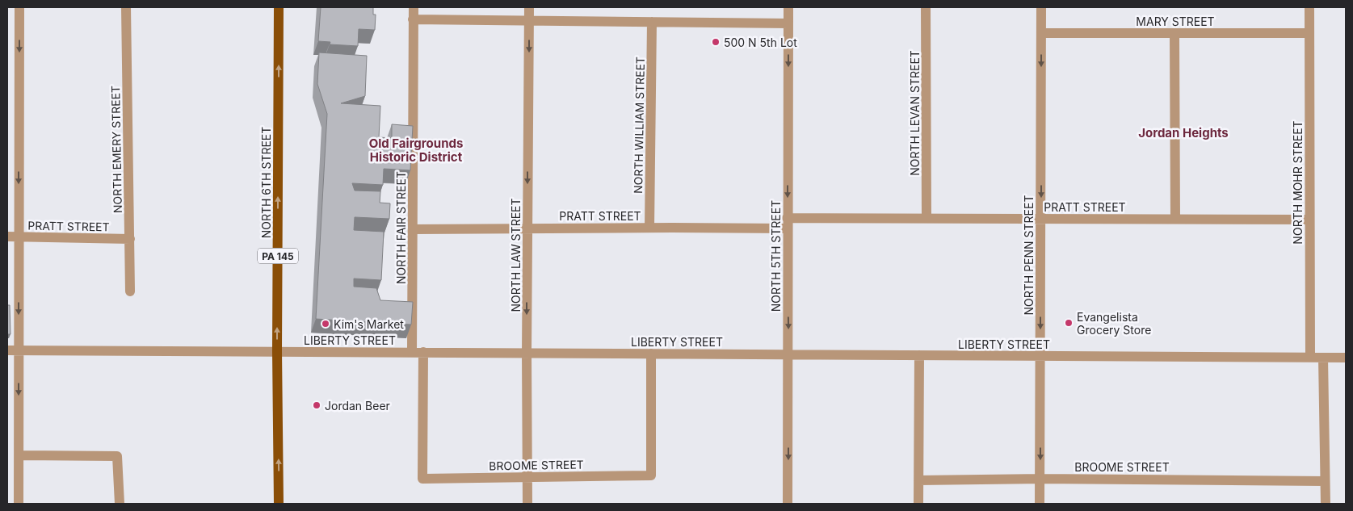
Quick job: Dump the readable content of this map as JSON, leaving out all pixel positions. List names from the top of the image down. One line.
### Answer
{"streets":{"main road":["NORTH 6TH STREET","PA 145"],"street":["MARY STREET","NORTH LEVAN STREET","NORTH WILLIAM STREET","NORTH EMERY STREET","NORTH MOHR STREET","PRATT STREET","NORTH FAIR STREET","NORTH LAW STREET","NORTH PENN STREET","NORTH 5TH STREET","LIBERTY STREET","BROOME STREET"]},"crossings":[["MARY STREET","NORTH MOHR STREET"],["MARY STREET","NORTH PENN STREET"],["NORTH LEVAN STREET","PRATT STREET"],["NORTH WILLIAM STREET","PRATT STREET"],["NORTH EMERY STREET","PRATT STREET"],["NORTH 6TH STREET","LIBERTY STREET"],["NORTH MOHR STREET","PRATT STREET"],["NORTH MOHR STREET","LIBERTY STREET"],["PRATT STREET","NORTH FAIR STREET"],["PRATT STREET","NORTH LAW STREET"],["PRATT STREET","NORTH PENN STREET"],["PRATT STREET","NORTH 5TH STREET"],["NORTH FAIR STREET","LIBERTY STREET"],["NORTH LAW STREET","LIBERTY STREET"],["NORTH LAW STREET","BROOME STREET"],["NORTH PENN STREET","LIBERTY STREET"],["NORTH PENN STREET","BROOME STREET"],["NORTH 5TH STREET","LIBERTY STREET"],["LIBERTY STREET","BROOME STREET"]],"one_way":["NORTH 6TH STREET","NORTH LAW STREET","NORTH PENN STREET","NORTH 5TH STREET"],"districts":["Jordan Heights","Old Fairgrounds Historic District"],"places":["500 N 5th Lot","Evangelista Grocery Store","Kim's Market","Jordan Beer"]}
